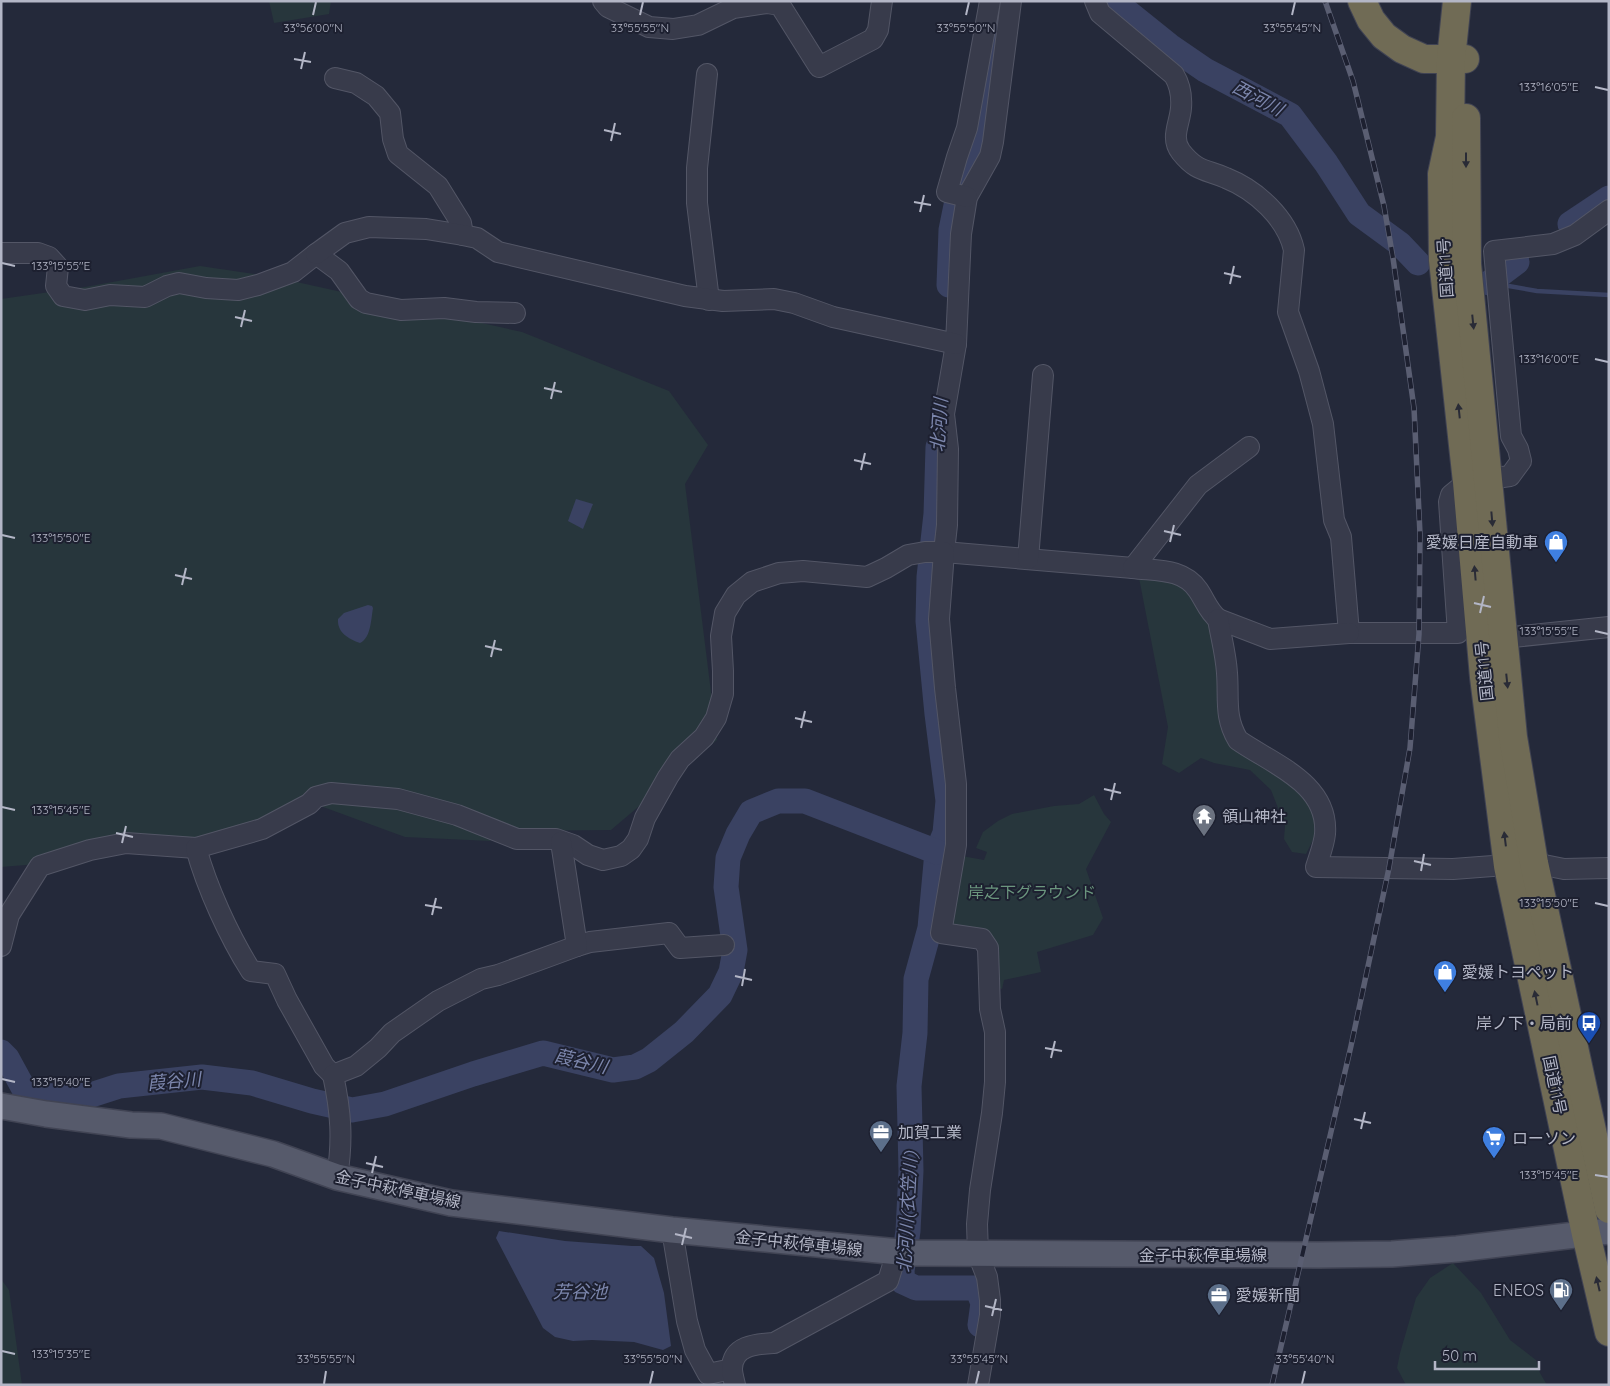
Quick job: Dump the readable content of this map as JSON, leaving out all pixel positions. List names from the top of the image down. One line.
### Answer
{"streets":{"highway":["国道11号"],"main road":["金子中萩停車場線"]},"crossings":[["国道11号","金子中萩停車場線"]],"water":["西河川","北河川","葭谷川","北河川(衣笠川)","芳谷池"],"parks":["岸之下グラウンド"],"places":{"shop":["愛媛日産自動車","愛媛トヨペット"],"temple":["領山神社"],"bus stop":["岸ノ下・局前"],"office":["加賀工業","愛媛新聞"],"supermarket":["ローソン"],"fuel station":["ENEOS"]},"scale_bar":"50 m","coordinates":["33°56'00\"N","33°55'55\"N","33°55'50\"N","33°55'45\"N","133°16'05\"E","133°15'55\"E","133°16'00\"E","133°15'50\"E","133°15'45\"E","133°15'40\"E","133°15'35\"E","33°55'40\"N"]}
